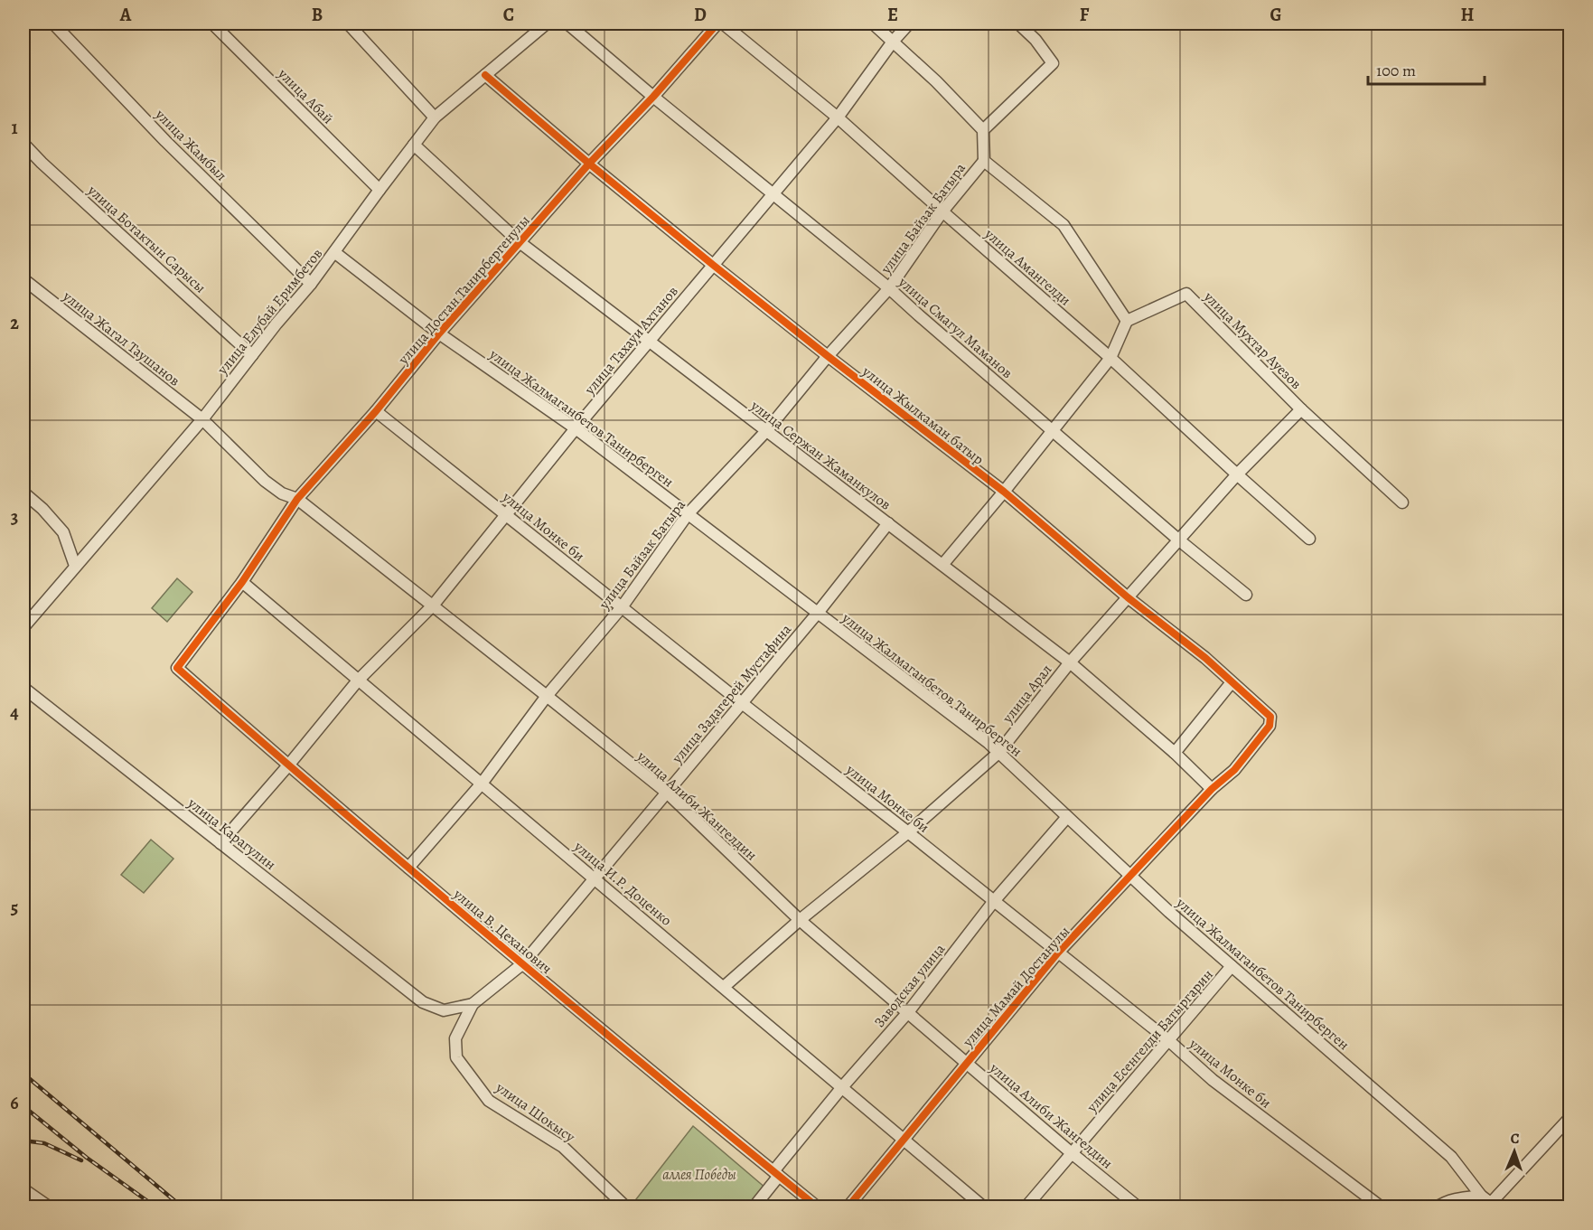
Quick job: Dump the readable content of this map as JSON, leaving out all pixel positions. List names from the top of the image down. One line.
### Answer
{"streets":{"street":["улица Абай","улица Жамбыл","улица Байзак Батыра","улица Ботактын Сарысы","улица Амангелди","улица Достан Танирбергенулы","улица Елубай Еримбетов","улица Смагул Маманов","улица Жагал Таушанов","улица Тахауи Ахтанов","улица Мухтар Ауезов","улица Жылкаман батыр","улица Жалмаганбетов Танирберген","улица Сержан Жаманкулов","улица Монке би","улица Задагерей Мустафина","улица Арал","улица Алиби Жангелдин","улица Карагулин","улица И.Р. Доценко","улица В. Цеханович","Заводская улица","улица Мамай Достанулы","улица Есенгелди Батыргарин","улица Шокысу"]},"crossings":[["улица Абай","улица Елубай Еримбетов"],["улица Жамбыл","улица Елубай Еримбетов"],["улица Байзак Батыра","улица Амангелди"],["улица Байзак Батыра","улица Смагул Маманов"],["улица Байзак Батыра","улица Жылкаман батыр"],["улица Байзак Батыра","улица Жалмаганбетов Танирберген"],["улица Байзак Батыра","улица Сержан Жаманкулов"],["улица Байзак Батыра","улица Монке би"],["улица Байзак Батыра","улица Алиби Жангелдин"],["улица Байзак Батыра","улица И.Р. Доценко"],["улица Байзак Батыра","улица В. Цеханович"],["улица Ботактын Сарысы","улица Елубай Еримбетов"],["улица Амангелди","улица Тахауи Ахтанов"],["улица Амангелди","улица Арал"],["улица Достан Танирбергенулы","улица Смагул Маманов"],["улица Достан Танирбергенулы","улица Жылкаман батыр"],["улица Достан Танирбергенулы","улица Жалмаганбетов Танирберген"],["улица Достан Танирбергенулы","улица Сержан Жаманкулов"],["улица Достан Танирбергенулы","улица Монке би"],["улица Достан Танирбергенулы","улица Алиби Жангелдин"],["улица Достан Танирбергенулы","улица И.Р. Доценко"],["улица Достан Танирбергенулы","улица В. Цеханович"],["улица Елубай Еримбетов","улица Жагал Таушанов"],["улица Елубай Еримбетов","улица Жылкаман батыр"],["улица Елубай Еримбетов","улица Жалмаганбетов Танирберген"],["улица Елубай Еримбетов","улица Сержан Жаманкулов"],["улица Елубай Еримбетов","улица Алиби Жангелдин"],["улица Смагул Маманов","улица Тахауи Ахтанов"],["улица Смагул Маманов","улица Арал"],["улица Жагал Таушанов","улица Алиби Жангелдин"],["улица Тахауи Ахтанов","улица Жылкаман батыр"],["улица Тахауи Ахтанов","улица Жалмаганбетов Танирберген"],["улица Тахауи Ахтанов","улица Сержан Жаманкулов"],["улица Тахауи Ахтанов","улица Монке би"],["улица Тахауи Ахтанов","улица Алиби Жангелдин"],["улица Тахауи Ахтанов","улица Карагулин"],["улица Тахауи Ахтанов","улица И.Р. Доценко"],["улица Тахауи Ахтанов","улица В. Цеханович"],["улица Мухтар Ауезов","улица Арал"],["улица Жылкаман батыр","улица Сержан Жаманкулов"],["улица Жылкаман батыр","улица Арал"],["улица Жылкаман батыр","улица Мамай Достанулы"],["улица Жалмаганбетов Танирберген","улица Задагерей Мустафина"],["улица Жалмаганбетов Танирберген","улица Арал"],["улица Жалмаганбетов Танирберген","Заводская улица"],["улица Жалмаганбетов Танирберген","улица Мамай Достанулы"],["улица Жалмаганбетов Танирберген","улица Есенгелди Батыргарин"],["улица Сержан Жаманкулов","улица Задагерей Мустафина"],["улица Сержан Жаманкулов","улица Арал"],["улица Сержан Жаманкулов","улица Мамай Достанулы"],["улица Монке би","улица Задагерей Мустафина"],["улица Монке би","улица Арал"],["улица Монке би","Заводская улица"],["улица Монке би","улица Мамай Достанулы"],["улица Монке би","улица Есенгелди Батыргарин"],["улица Задагерей Мустафина","улица Алиби Жангелдин"],["улица Задагерей Мустафина","улица Карагулин"],["улица Задагерей Мустафина","улица И.Р. Доценко"],["улица Задагерей Мустафина","улица В. Цеханович"],["улица Задагерей Мустафина","улица Шокысу"],["улица Арал","улица Алиби Жангелдин"],["улица Арал","улица И.Р. Доценко"],["улица Алиби Жангелдин","Заводская улица"],["улица Алиби Жангелдин","улица Мамай Достанулы"],["улица Алиби Жангелдин","улица Есенгелди Батыргарин"],["улица И.Р. Доценко","Заводская улица"],["улица И.Р. Доценко","улица Мамай Достанулы"],["улица В. Цеханович","Заводская улица"]],"parks":["аллея Победы"],"scale_bar":"100 m","north":"top","grid":{"columns":["A","B","C","D","E","F","G","H"],"rows":["1","2","3","4","5","6"]}}
